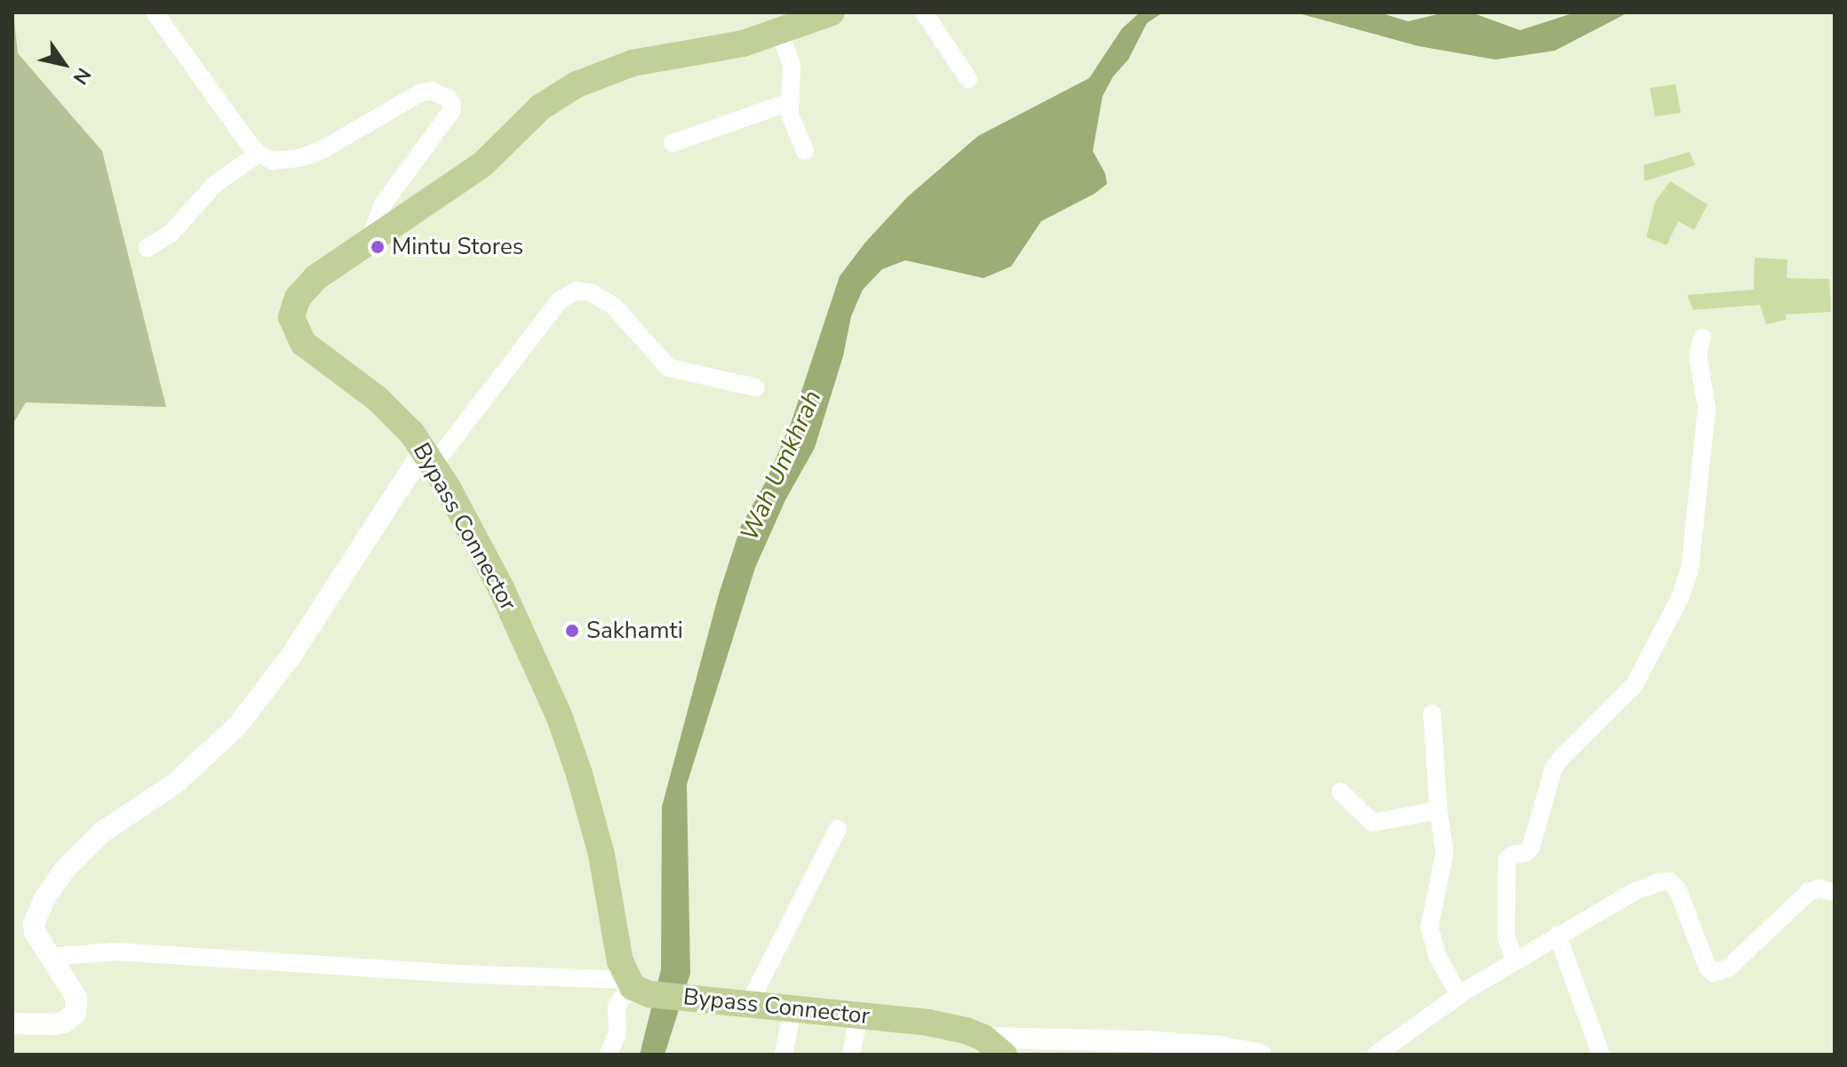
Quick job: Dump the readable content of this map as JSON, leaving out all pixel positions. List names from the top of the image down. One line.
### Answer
{"streets":{"main road":["Bypass Connector"]},"water":["Wah Umkhrah"],"places":["Mintu Stores","Sakhamti"],"north":"bottom right"}
